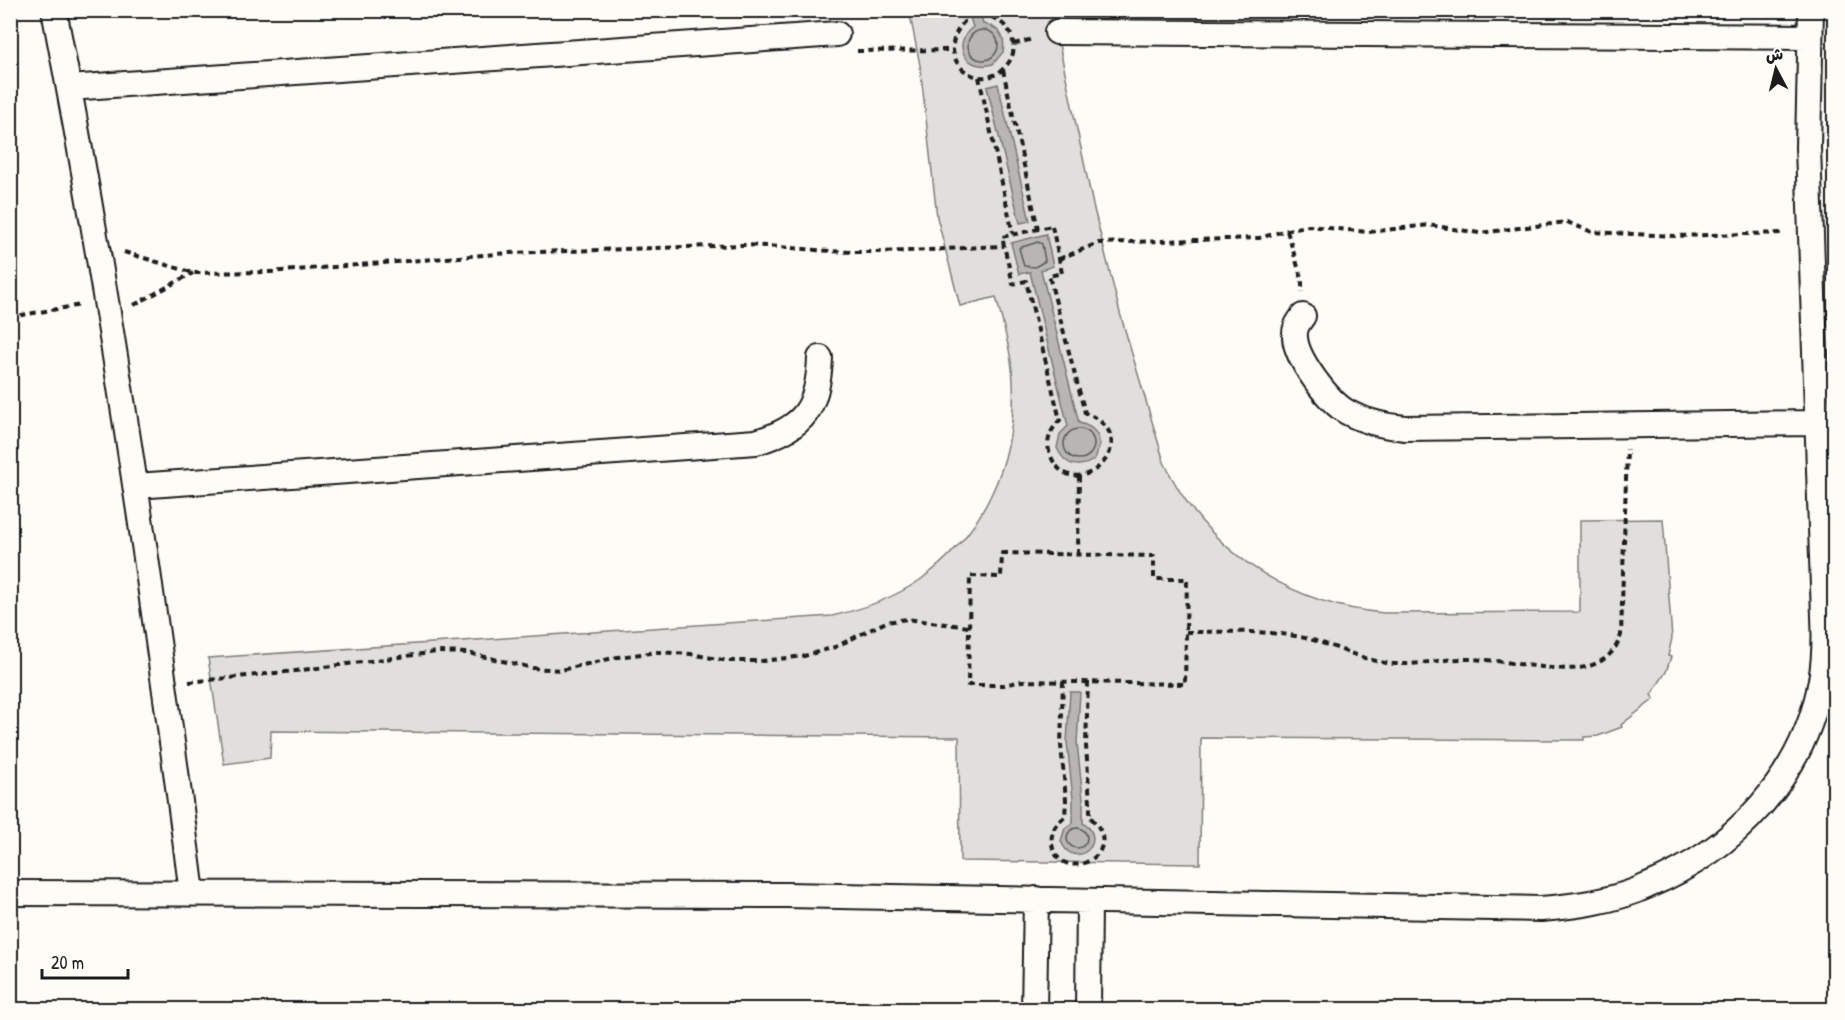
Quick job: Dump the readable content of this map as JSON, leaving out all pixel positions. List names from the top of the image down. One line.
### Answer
{"scale_bar":"20 m","north":"top"}
